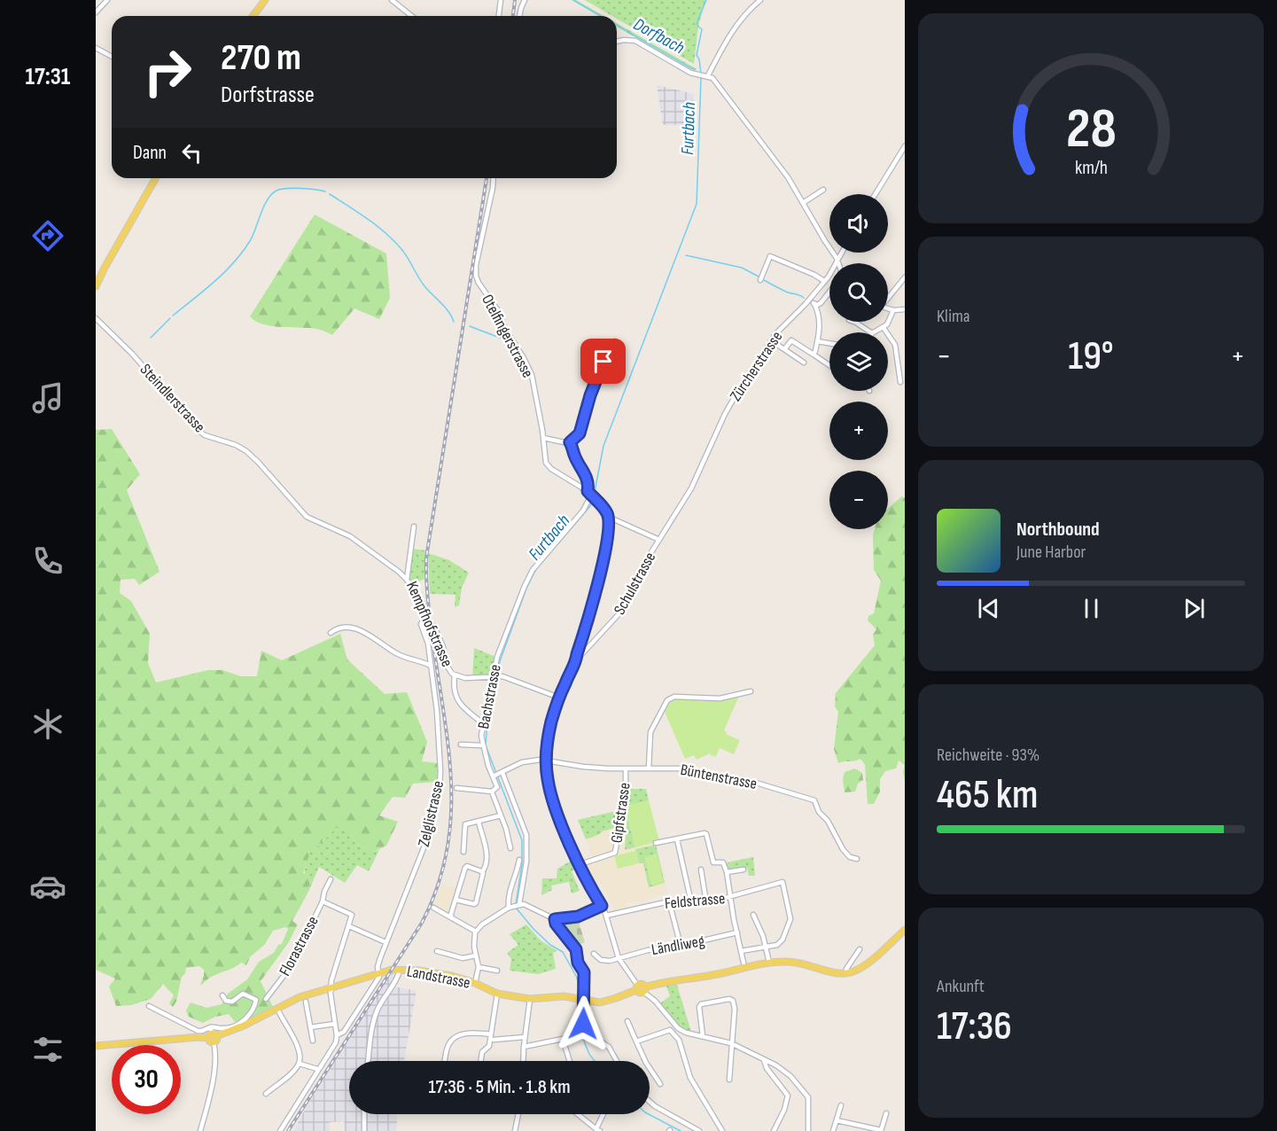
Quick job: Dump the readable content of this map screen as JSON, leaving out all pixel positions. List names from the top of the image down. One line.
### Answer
{"streets":{"main road":["Landstrasse"],"street":["Otelfingerstrasse","Zürcherstrasse","Steindlerstrasse","Schulstrasse","Kempfhofstrasse","Bachstrasse","Büntenstrasse","Gipfstrasse","Zelglistrasse","Feldstrasse","Ländliweg","Florastrasse"]},"crossings":[["Otelfingerstrasse","Bachstrasse"],["Zürcherstrasse","Schulstrasse"],["Steindlerstrasse","Kempfhofstrasse"],["Schulstrasse","Kempfhofstrasse"],["Schulstrasse","Büntenstrasse"],["Schulstrasse","Gipfstrasse"],["Schulstrasse","Feldstrasse"],["Schulstrasse","Ländliweg"],["Schulstrasse","Landstrasse"],["Kempfhofstrasse","Bachstrasse"],["Kempfhofstrasse","Zelglistrasse"],["Bachstrasse","Büntenstrasse"],["Büntenstrasse","Gipfstrasse"],["Zelglistrasse","Landstrasse"]],"water":["Dorfbach","Furtbach"],"page":{"tabs":"17:31","turn":["270 m","Dorfstrasse"],"then":"Dann","map_buttons":["+","−"],"tile":["Klima",["Reichweite · 93%","465 km"],["Ankunft","17:36"]],"heat":["−","19°","+"],"song":["Northbound","June Harbor"],"limit":"30","trip":"17:36 · 5 Min. · 1.8 km","gauge":["28","km/h"]}}
